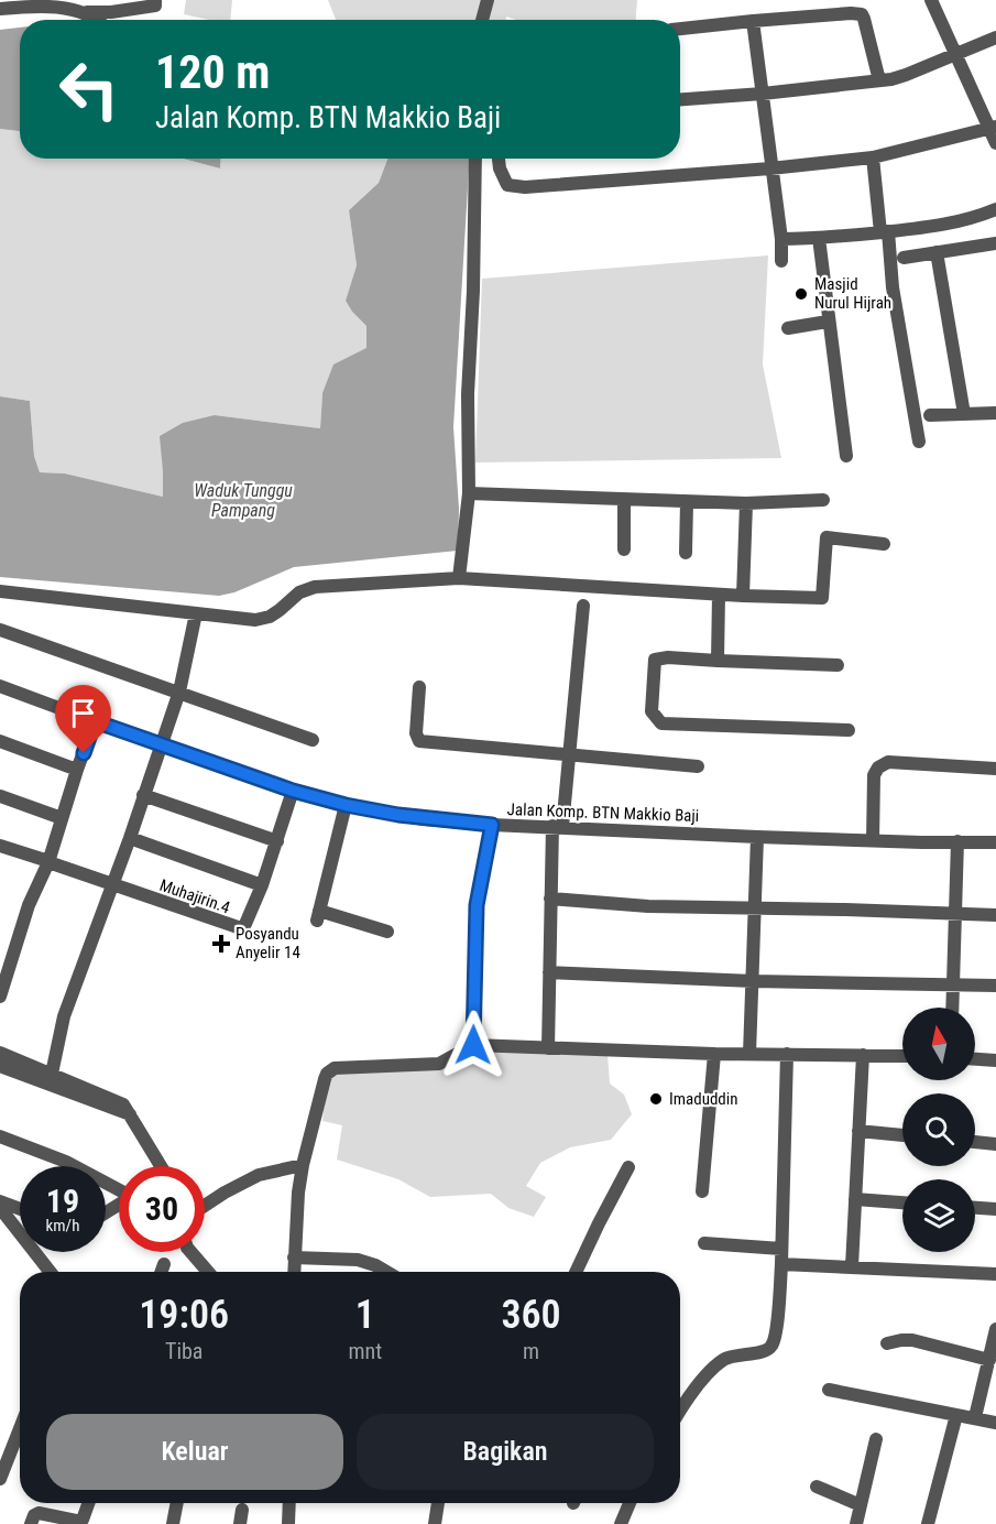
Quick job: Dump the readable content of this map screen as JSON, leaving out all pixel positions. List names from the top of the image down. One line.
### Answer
{"streets":{"street":["Jalan Komp. BTN Makkio Baji","Muhajirin.4"]},"crossings":[["Jalan Komp. BTN Makkio Baji","Muhajirin.4"]],"water":["Waduk Tunggu Pampang"],"places":{"other":["Masjid Nurul Hijrah","Imaduddin"],"health":["Posyandu Anyelir 14"]},"north":"top","page":{"turn":["120 m","Jalan Komp. BTN Makkio Baji"],"speed":"19 km/h","limit":"30","eta":["19:06","Tiba","1","mnt","360","m"],"buttons":["Keluar","Bagikan"]}}
